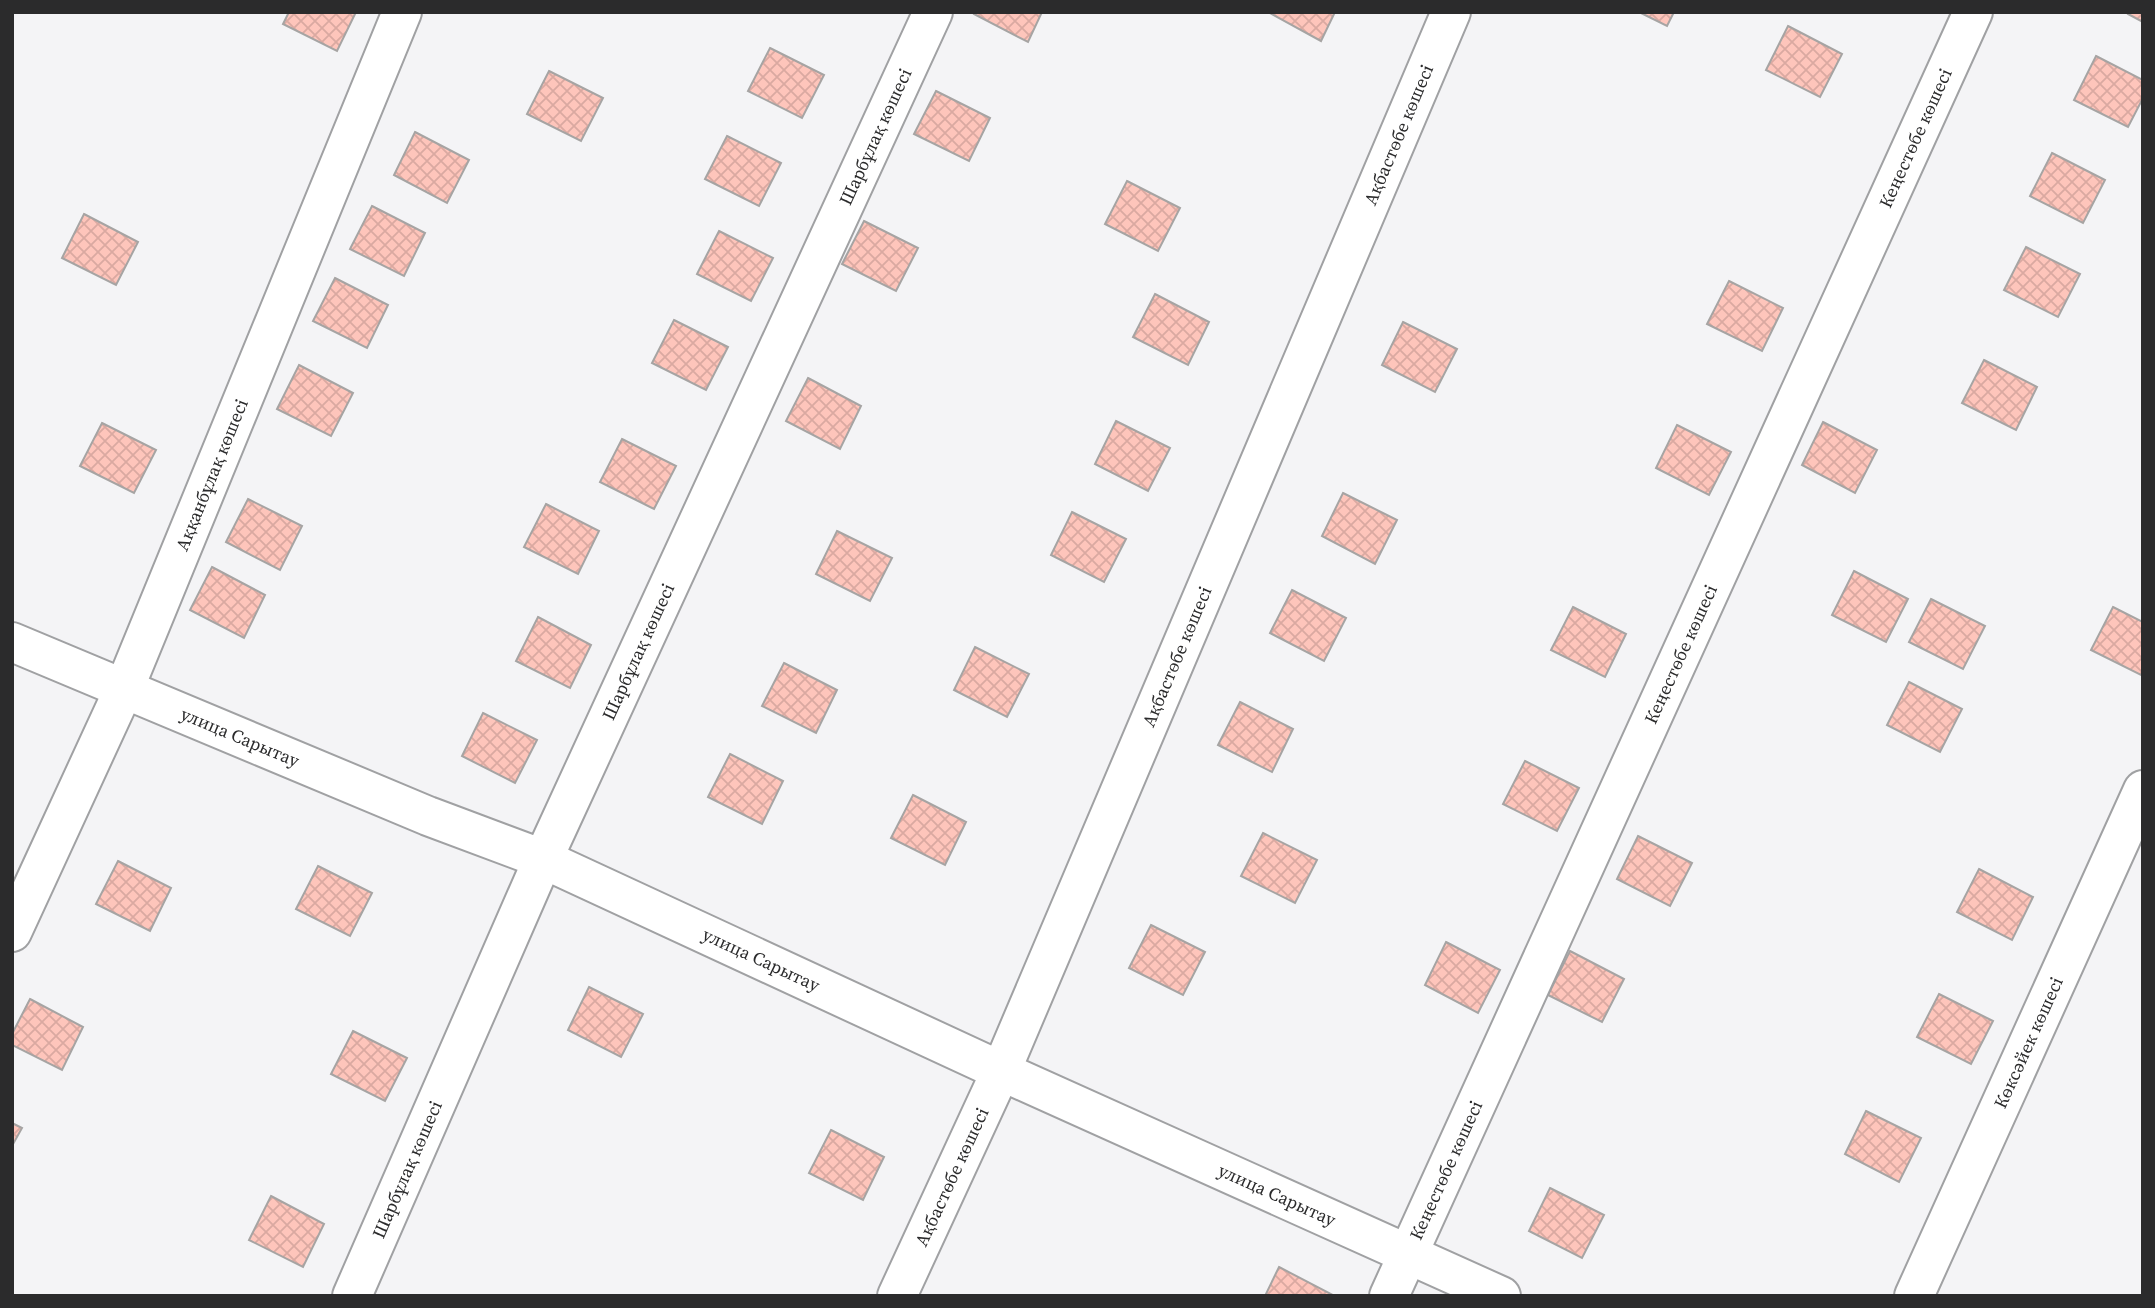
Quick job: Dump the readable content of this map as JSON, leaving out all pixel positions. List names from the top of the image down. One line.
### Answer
{"streets":{"street":["Ақбастөбе көшесі","Шарбұлақ көшесі","Кеңестөбе көшесі","Аққанбұлақ көшесі","улица Сарытау","Көксәйек көшесі"]},"crossings":[["Ақбастөбе көшесі","улица Сарытау"],["Шарбұлақ көшесі","улица Сарытау"],["Кеңестөбе көшесі","улица Сарытау"],["Аққанбұлақ көшесі","улица Сарытау"]]}
